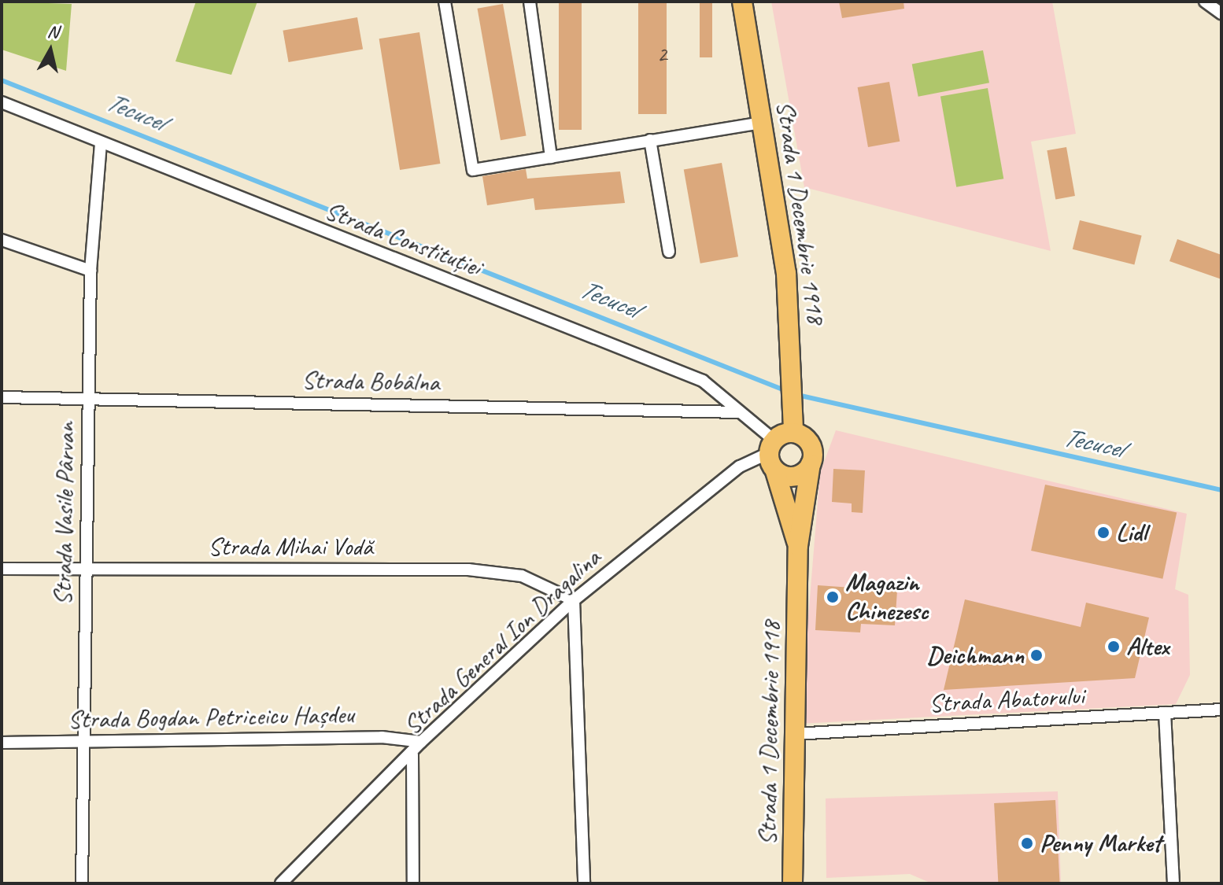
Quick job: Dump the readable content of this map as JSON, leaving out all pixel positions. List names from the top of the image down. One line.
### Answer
{"streets":{"main road":["Strada 1 Decembrie 1918"],"street":["Strada Constituției","Strada Bobâlna","Strada Vasile Pârvan","Strada Mihai Vodă","Strada General Ion Dragalina","Strada Abatorului","Strada Bogdan Petriceicu Hașdeu"]},"crossings":[["Strada 1 Decembrie 1918","Strada Constituției"],["Strada 1 Decembrie 1918","Strada General Ion Dragalina"],["Strada 1 Decembrie 1918","Strada Abatorului"],["Strada Constituției","Strada Bobâlna"],["Strada Constituției","Strada Vasile Pârvan"],["Strada Constituției","Strada General Ion Dragalina"],["Strada Bobâlna","Strada Vasile Pârvan"],["Strada Vasile Pârvan","Strada Mihai Vodă"],["Strada Vasile Pârvan","Strada Bogdan Petriceicu Hașdeu"],["Strada Mihai Vodă","Strada General Ion Dragalina"],["Strada General Ion Dragalina","Strada Bogdan Petriceicu Hașdeu"]],"water":["Tecucel"],"places":["Lidl","Magazin Chinezesc","Altex","Deichmann","Penny Market"],"house_numbers":["2"],"north":"top"}
